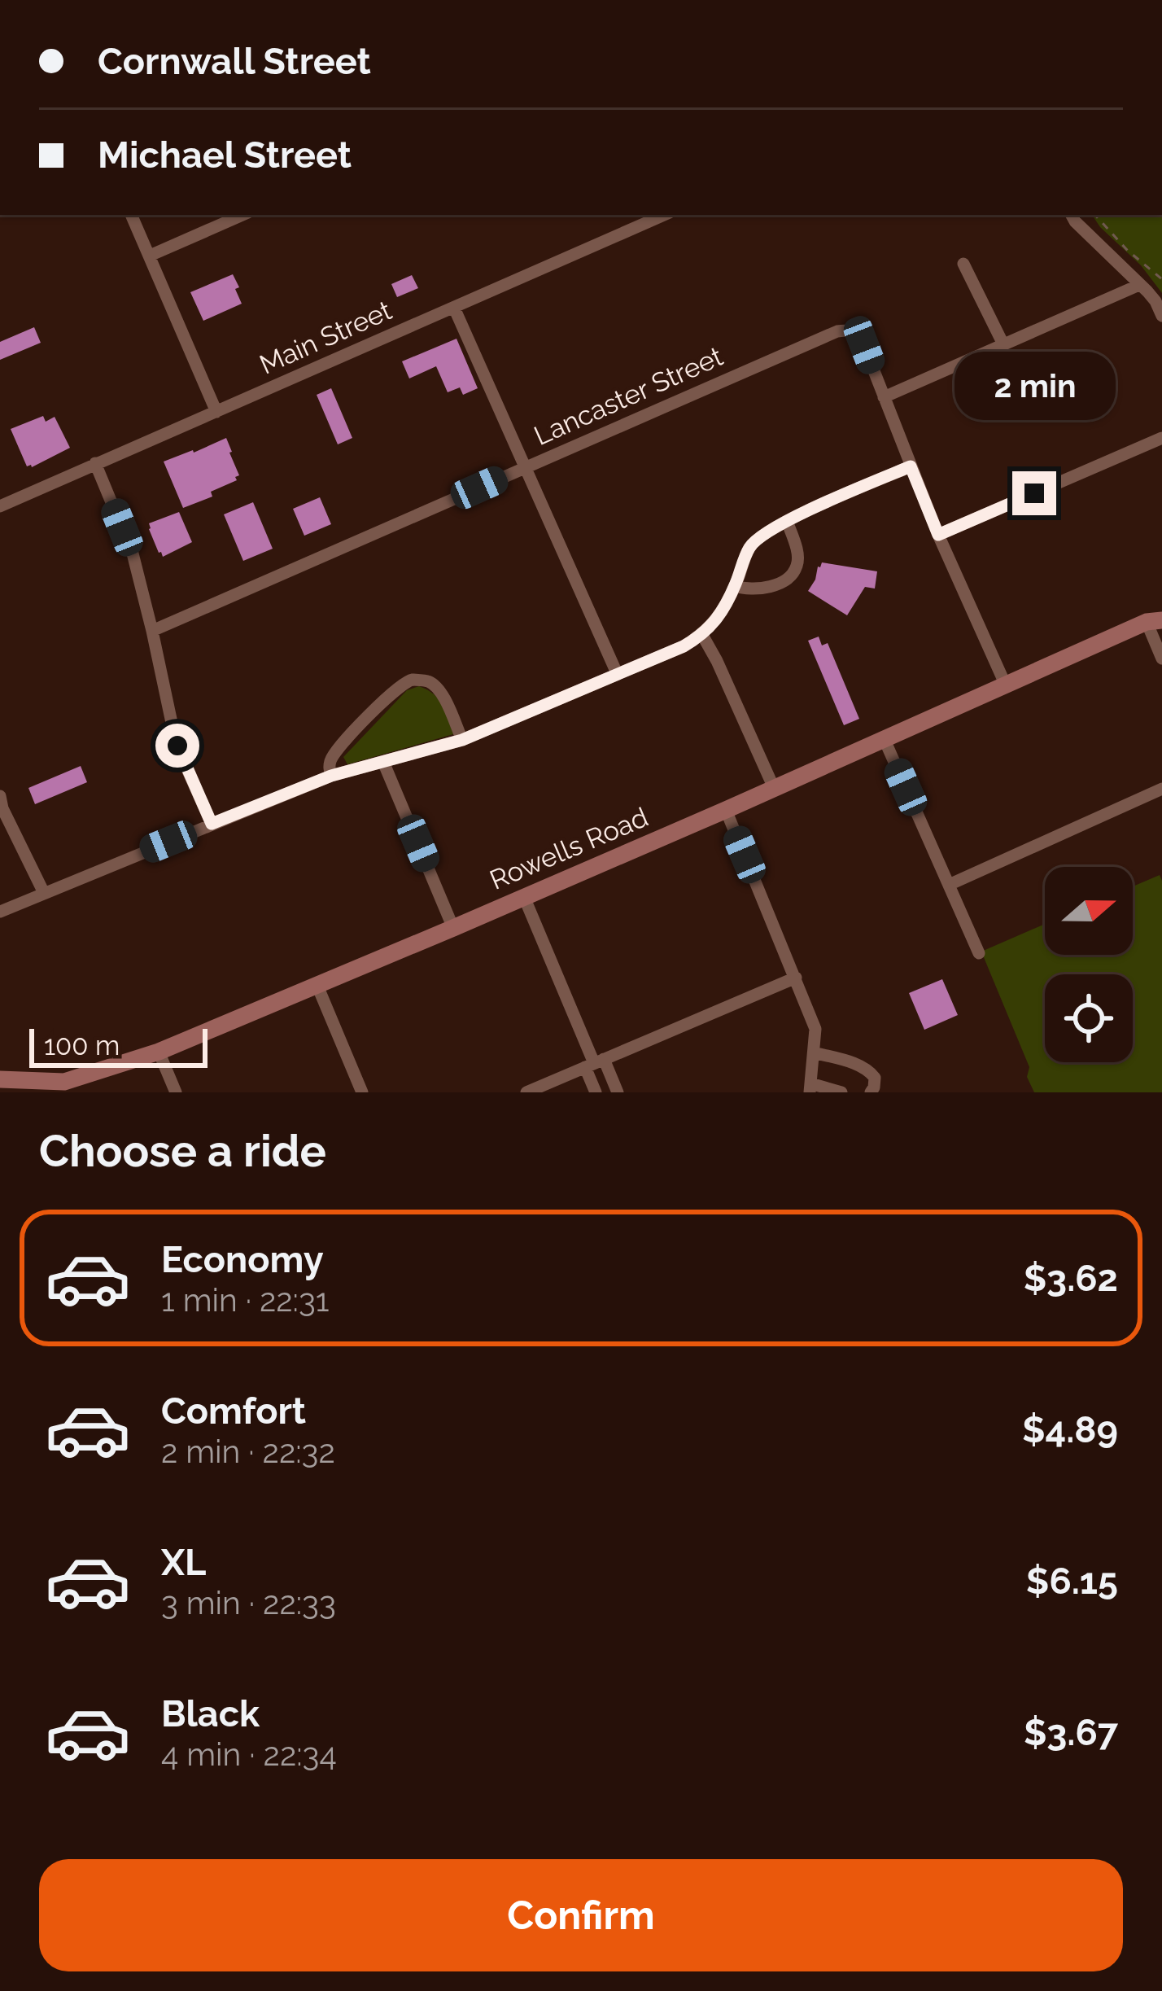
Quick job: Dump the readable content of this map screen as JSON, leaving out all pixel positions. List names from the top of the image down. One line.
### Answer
{"streets":{"main road":["Rowells Road"],"street":["Main Street","Lancaster Street"]},"scale_bar":"100 m","north":"right","page":{"banner":["Cornwall Street","Michael Street"],"bubble":"2 min","scale":"100 m","heading":"Choose a ride","list":[{"name":"Economy","note":"1 min · 22:31","value":"$3.62"},{"name":"Comfort","note":"2 min · 22:32","value":"$4.89"},{"name":"XL","note":"3 min · 22:33","value":"$6.15"},{"name":"Black","note":"4 min · 22:34","value":"$3.67"}],"buttons":"Confirm"}}
